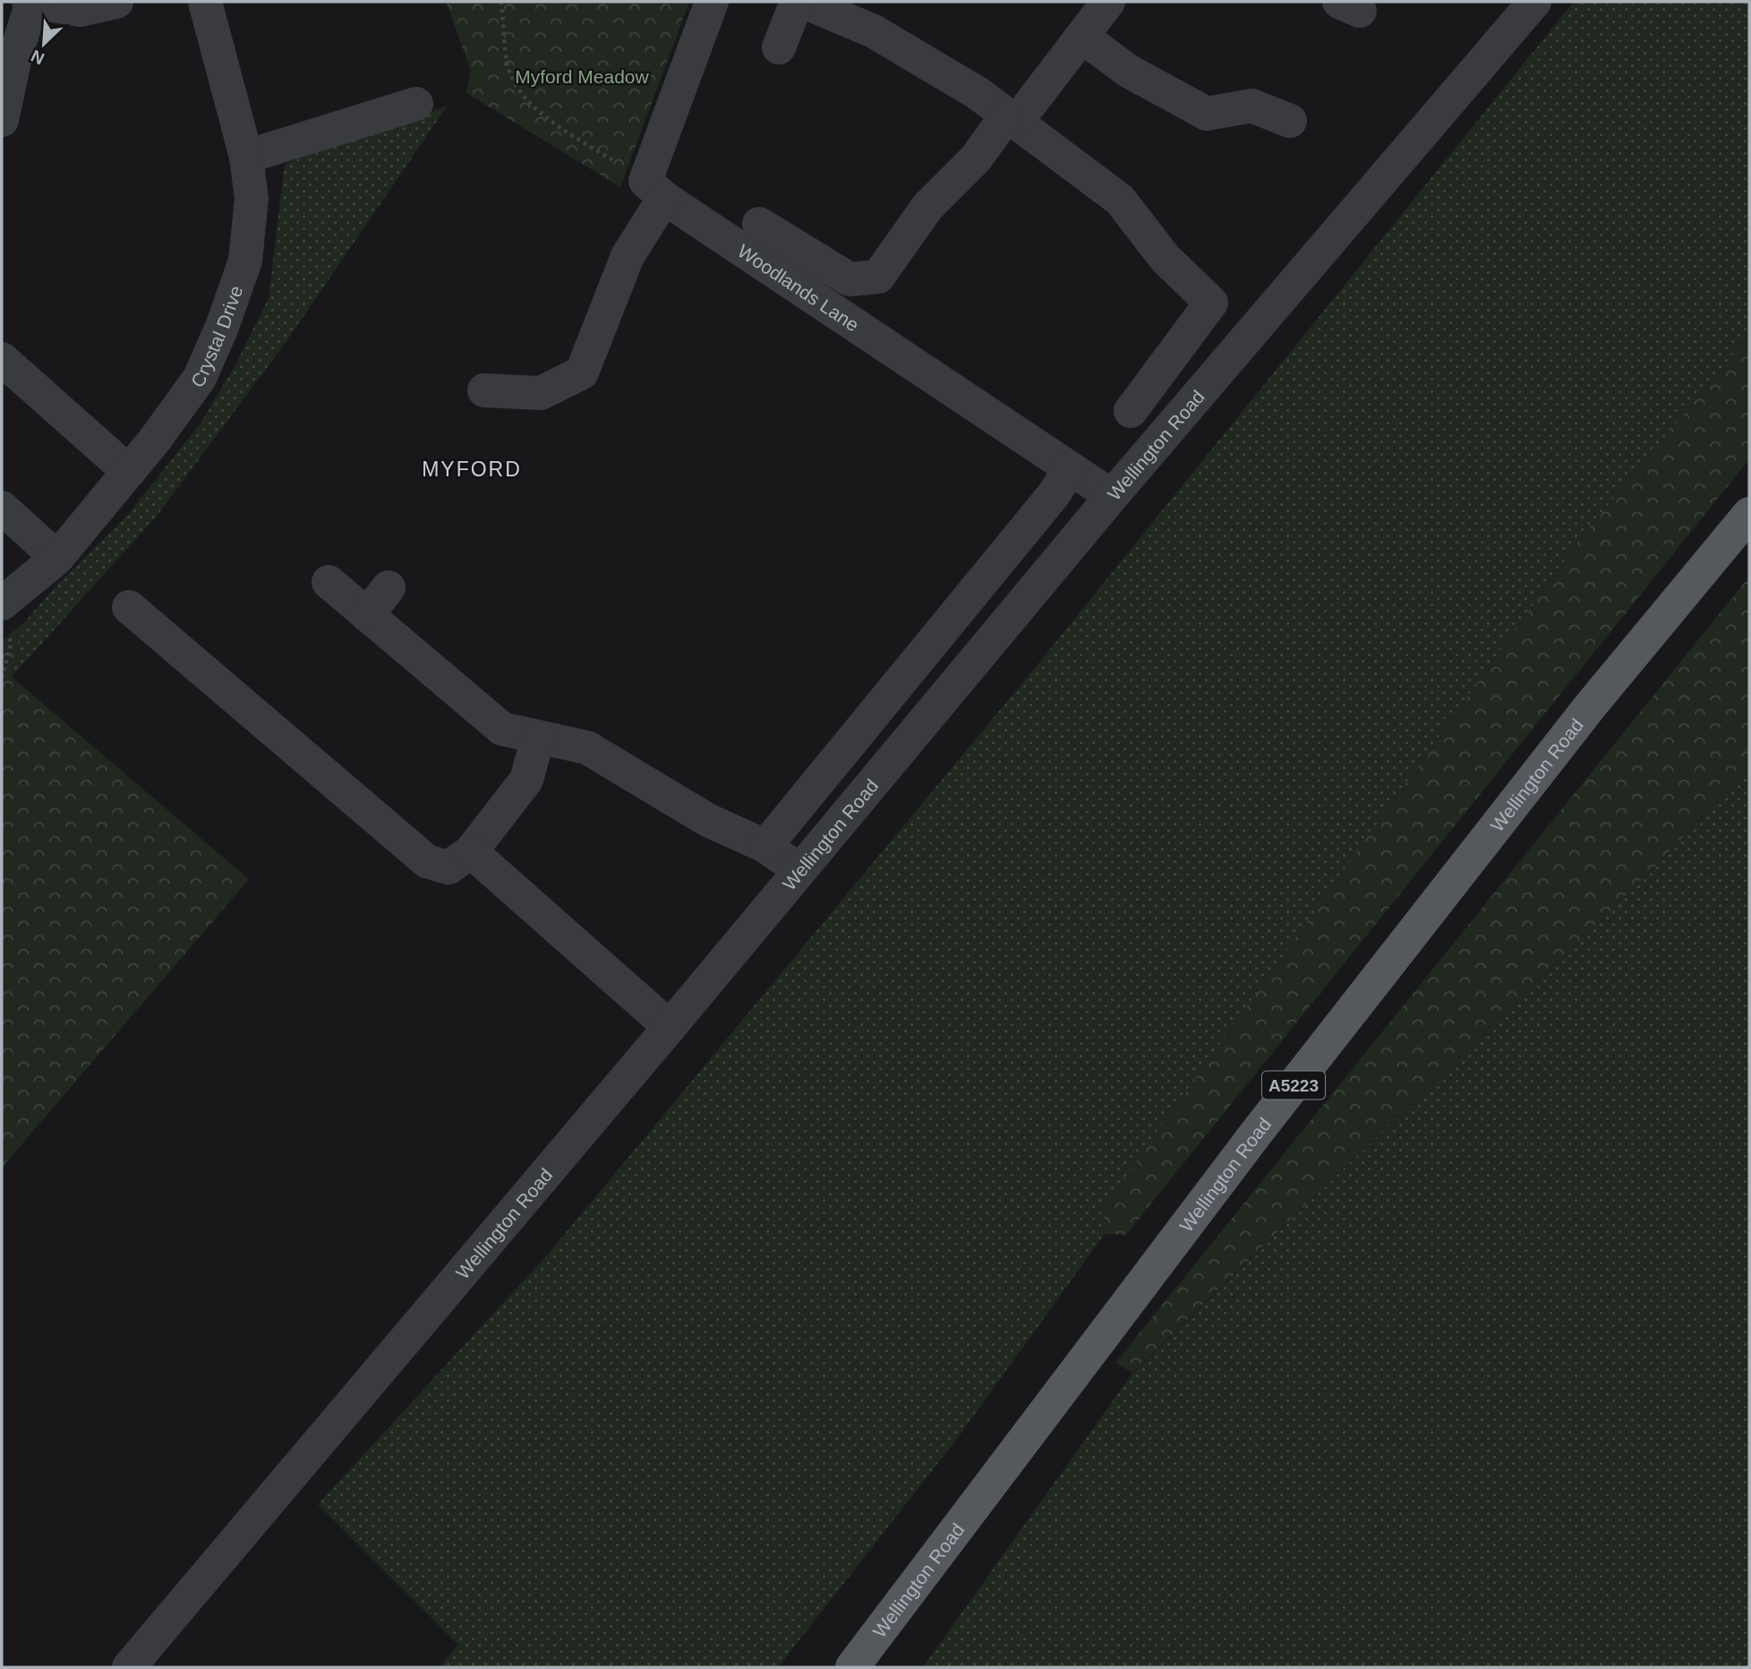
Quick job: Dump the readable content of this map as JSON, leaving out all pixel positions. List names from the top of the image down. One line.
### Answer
{"streets":{"main road":["Wellington Road","A5223"],"street":["Woodlands Lane","Crystal Drive"]},"crossings":[["Woodlands Lane","Wellington Road"]],"districts":["MYFORD"],"parks":["Myford Meadow"],"north":"bottom left"}
